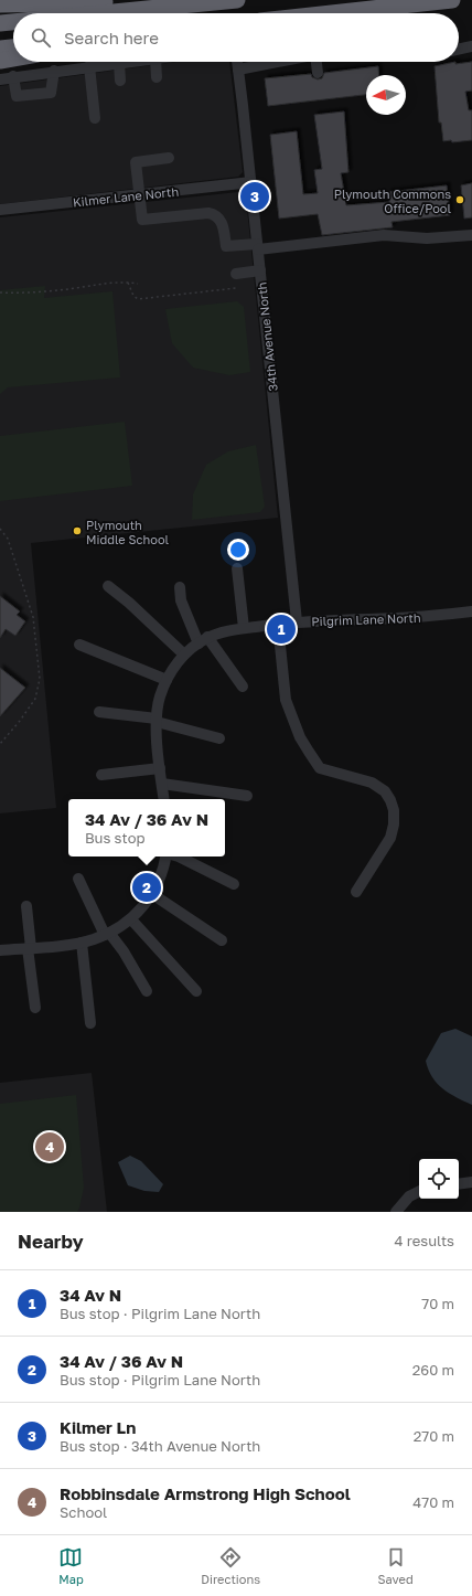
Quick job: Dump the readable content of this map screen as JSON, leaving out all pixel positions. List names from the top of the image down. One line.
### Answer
{"streets":{"street":["Kilmer Lane North","34th Avenue North","Pilgrim Lane North"]},"crossings":[["Kilmer Lane North","34th Avenue North"],["34th Avenue North","Pilgrim Lane North"]],"places":["Plymouth Commons Office/Pool","Plymouth Middle School"],"north":"left","page":{"search":"Search here","pins":["3","1","2","4"],"popup":["34 Av / 36 Av N","Bus stop"],"heading":["Nearby","4 results"],"list":[{"mark":"1","name":"34 Av N","note":"Bus stop · Pilgrim Lane North","value":"70 m"},{"mark":"2","name":"34 Av / 36 Av N","note":"Bus stop · Pilgrim Lane North","value":"260 m"},{"mark":"3","name":"Kilmer Ln","note":"Bus stop · 34th Avenue North","value":"270 m"},{"mark":"4","name":"Robbinsdale Armstrong High School","note":"School","value":"470 m"}],"nav":["Map","Directions","Saved"]}}
